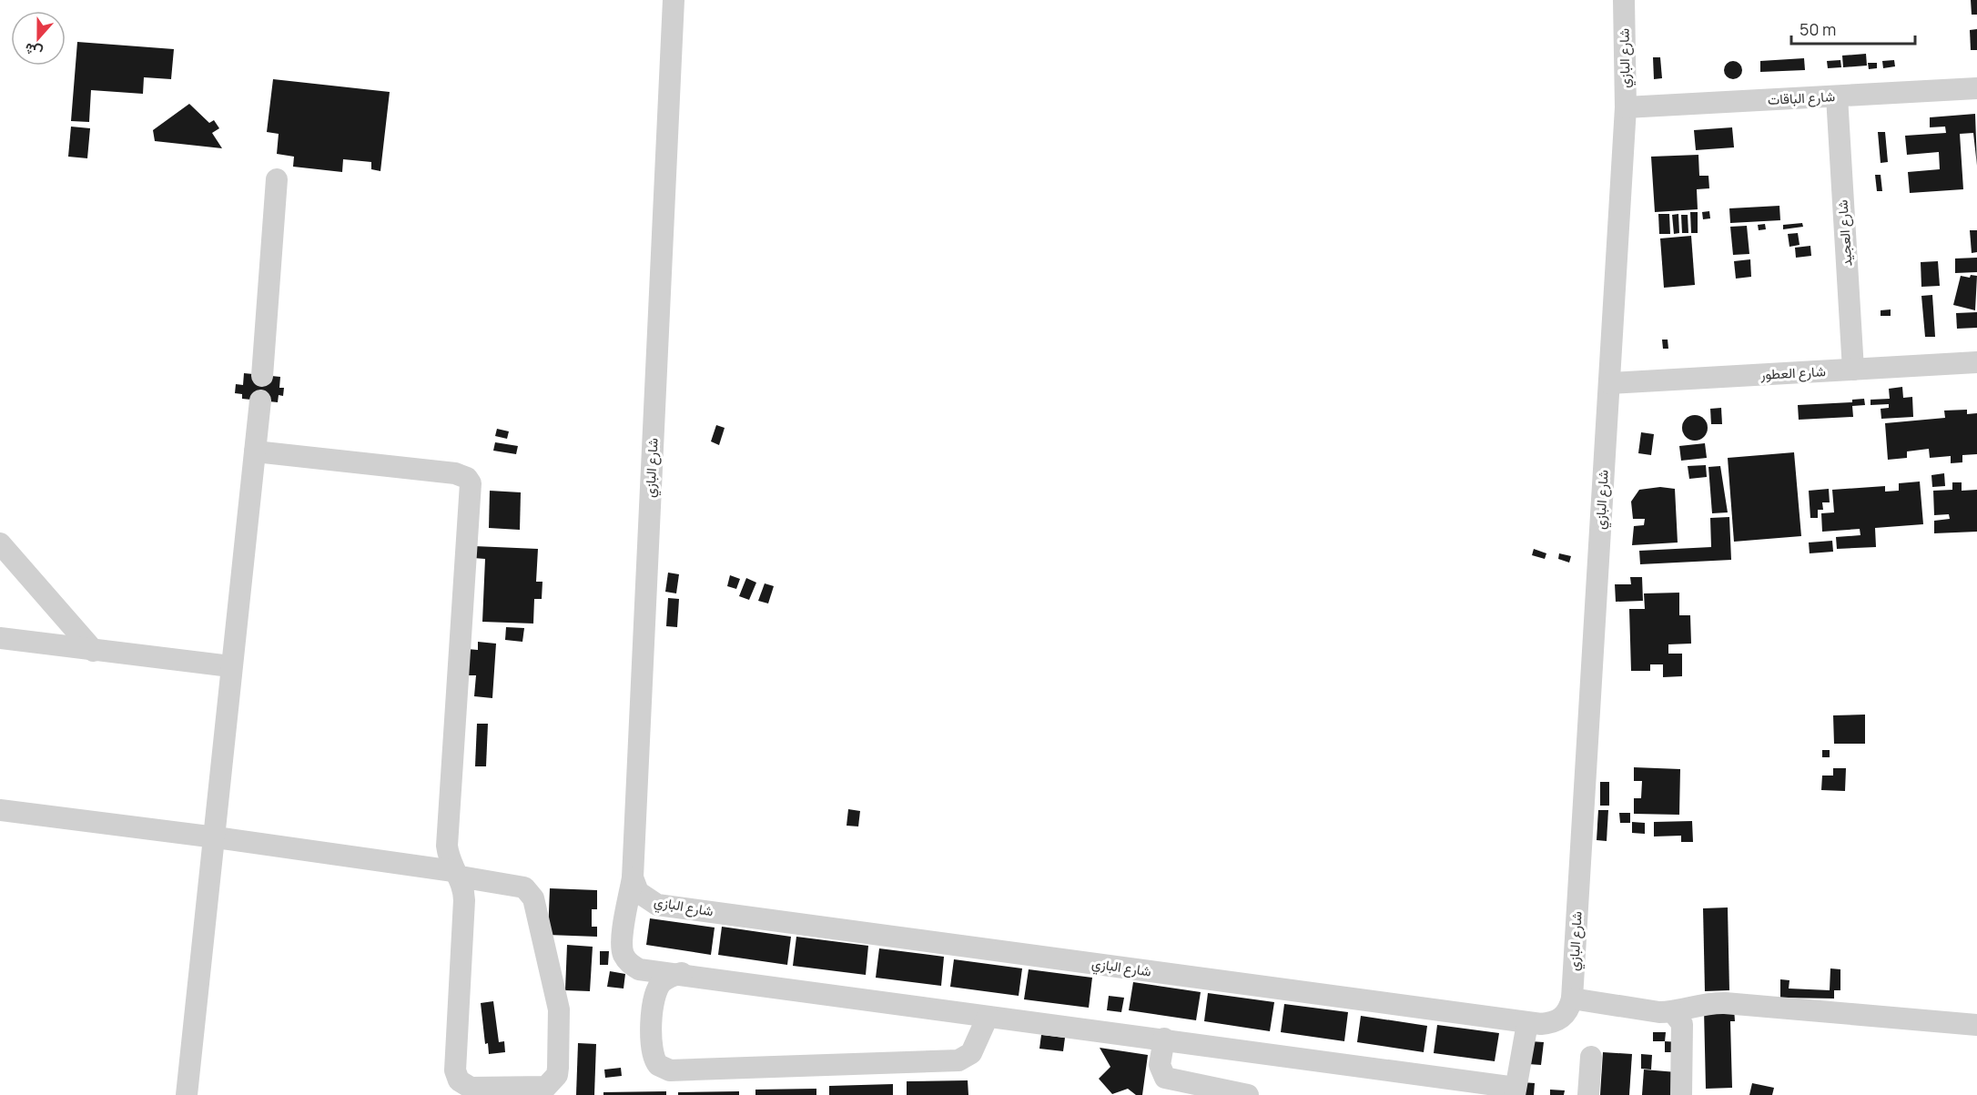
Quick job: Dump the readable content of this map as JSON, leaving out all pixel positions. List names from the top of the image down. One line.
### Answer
{"streets":{"street":["شارع البازي","شارع الباقات","شارع العجيد","شارع العطور"]},"crossings":[["شارع البازي","شارع الباقات"],["شارع البازي","شارع العطور"],["شارع الباقات","شارع العجيد"],["شارع العجيد","شارع العطور"]],"scale_bar":"50 m","north":"bottom"}
